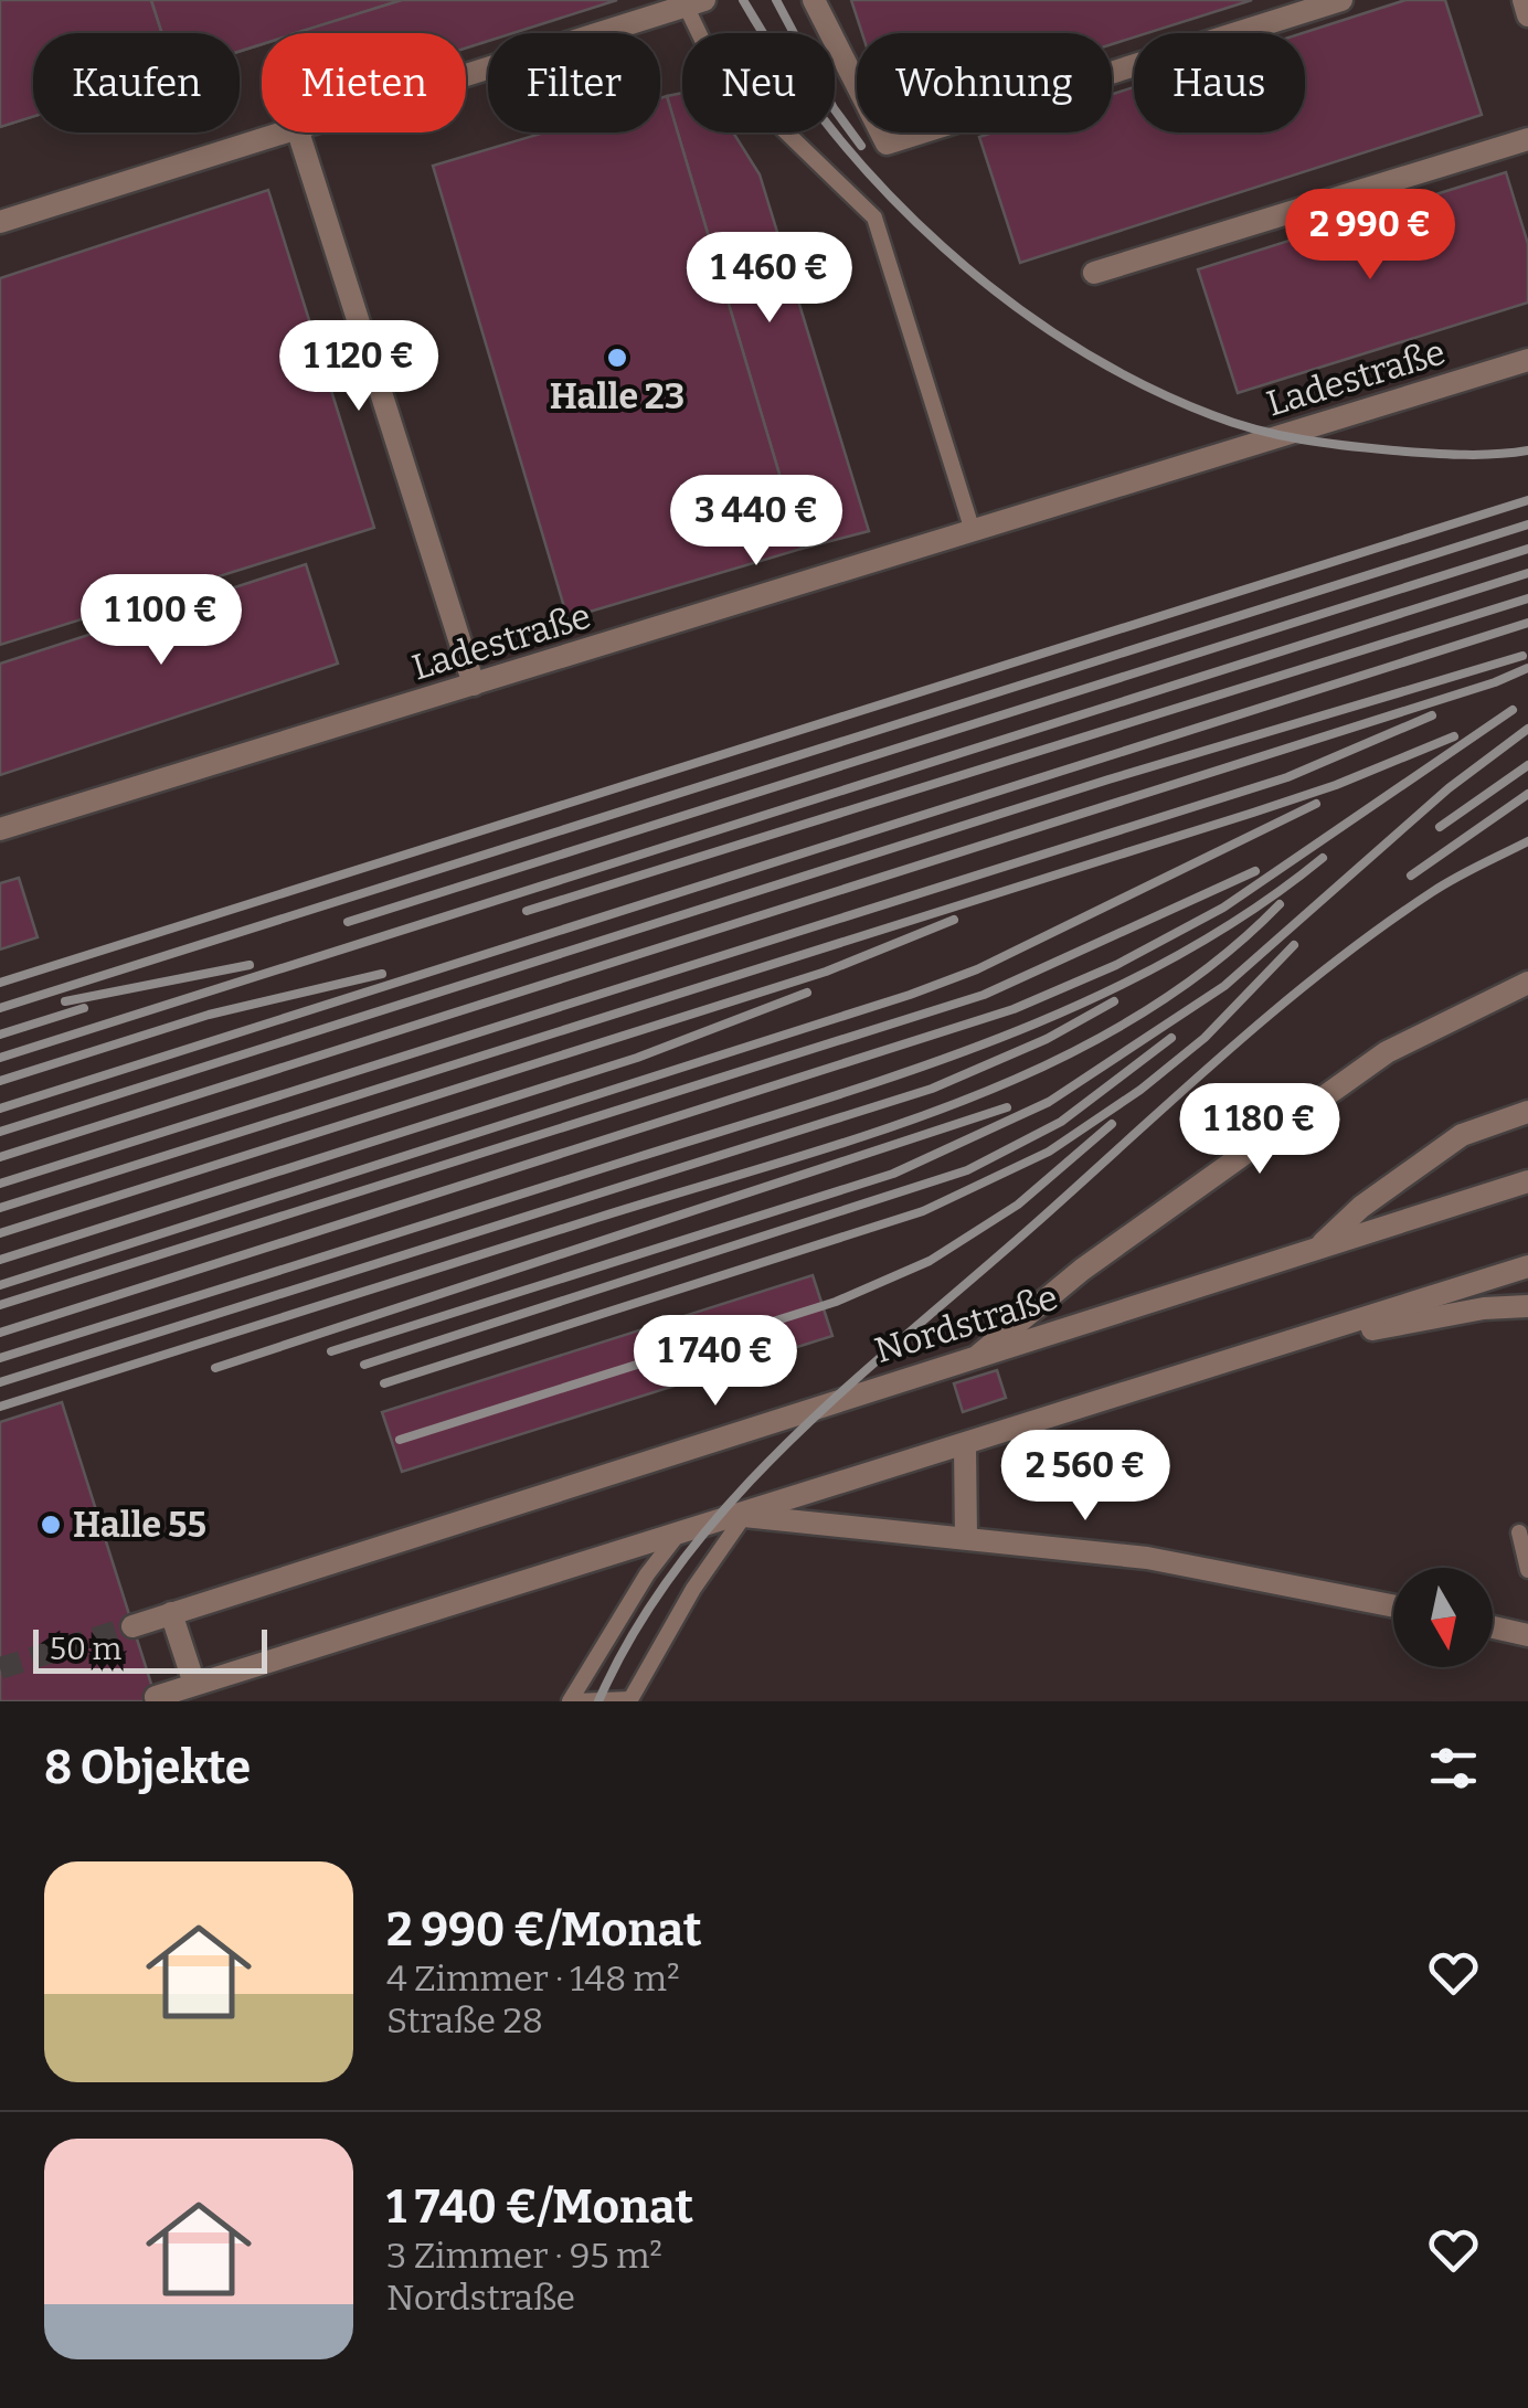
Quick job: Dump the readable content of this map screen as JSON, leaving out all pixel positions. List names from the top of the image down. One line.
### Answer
{"streets":{"street":["Ladestraße","Nordstraße"]},"places":["Halle 23","Halle 55"],"scale_bar":"50 m","north":"bottom","page":{"chip":["Kaufen","Mieten","Filter","Neu","Wohnung","Haus"],"price":["2 990 €","1 460 €","1 120 €","3 440 €","1 100 €","1 180 €","1 740 €","2 560 €"],"scale":"50 m","heading":"8 Objekte","list":[{"name":"2 990 €/Monat","note":"4 Zimmer · 148 m² · Straße 28"},{"name":"1 740 €/Monat","note":"3 Zimmer · 95 m² · Nordstraße"}]}}
